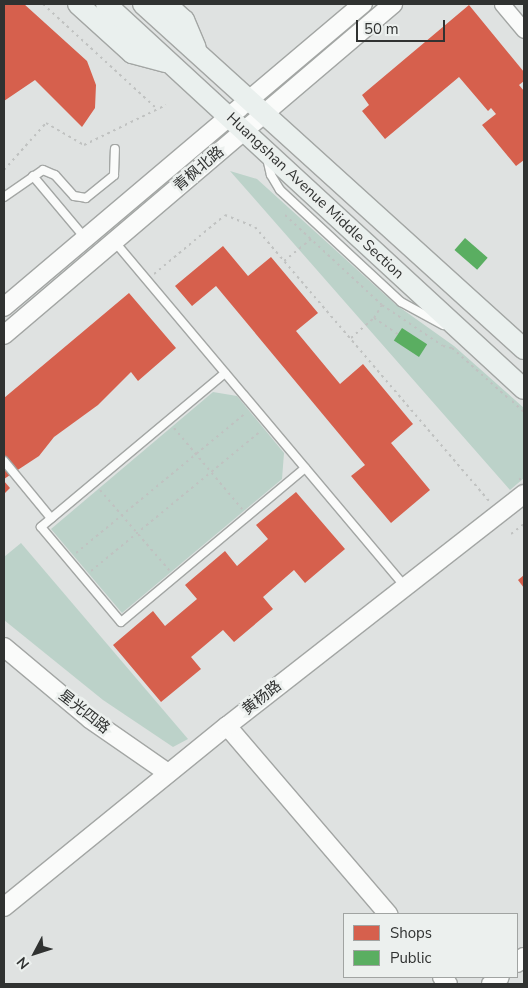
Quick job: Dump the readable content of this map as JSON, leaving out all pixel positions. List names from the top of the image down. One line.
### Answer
{"streets":{"main road":["Huangshan Avenue Middle Section"],"street":["青枫北路","黄杨路","星光四路"]},"crossings":[["青枫北路","Huangshan Avenue Middle Section"],["黄杨路","星光四路"]],"legend":["Shops","Public"],"scale_bar":"50 m","north":"bottom left"}
